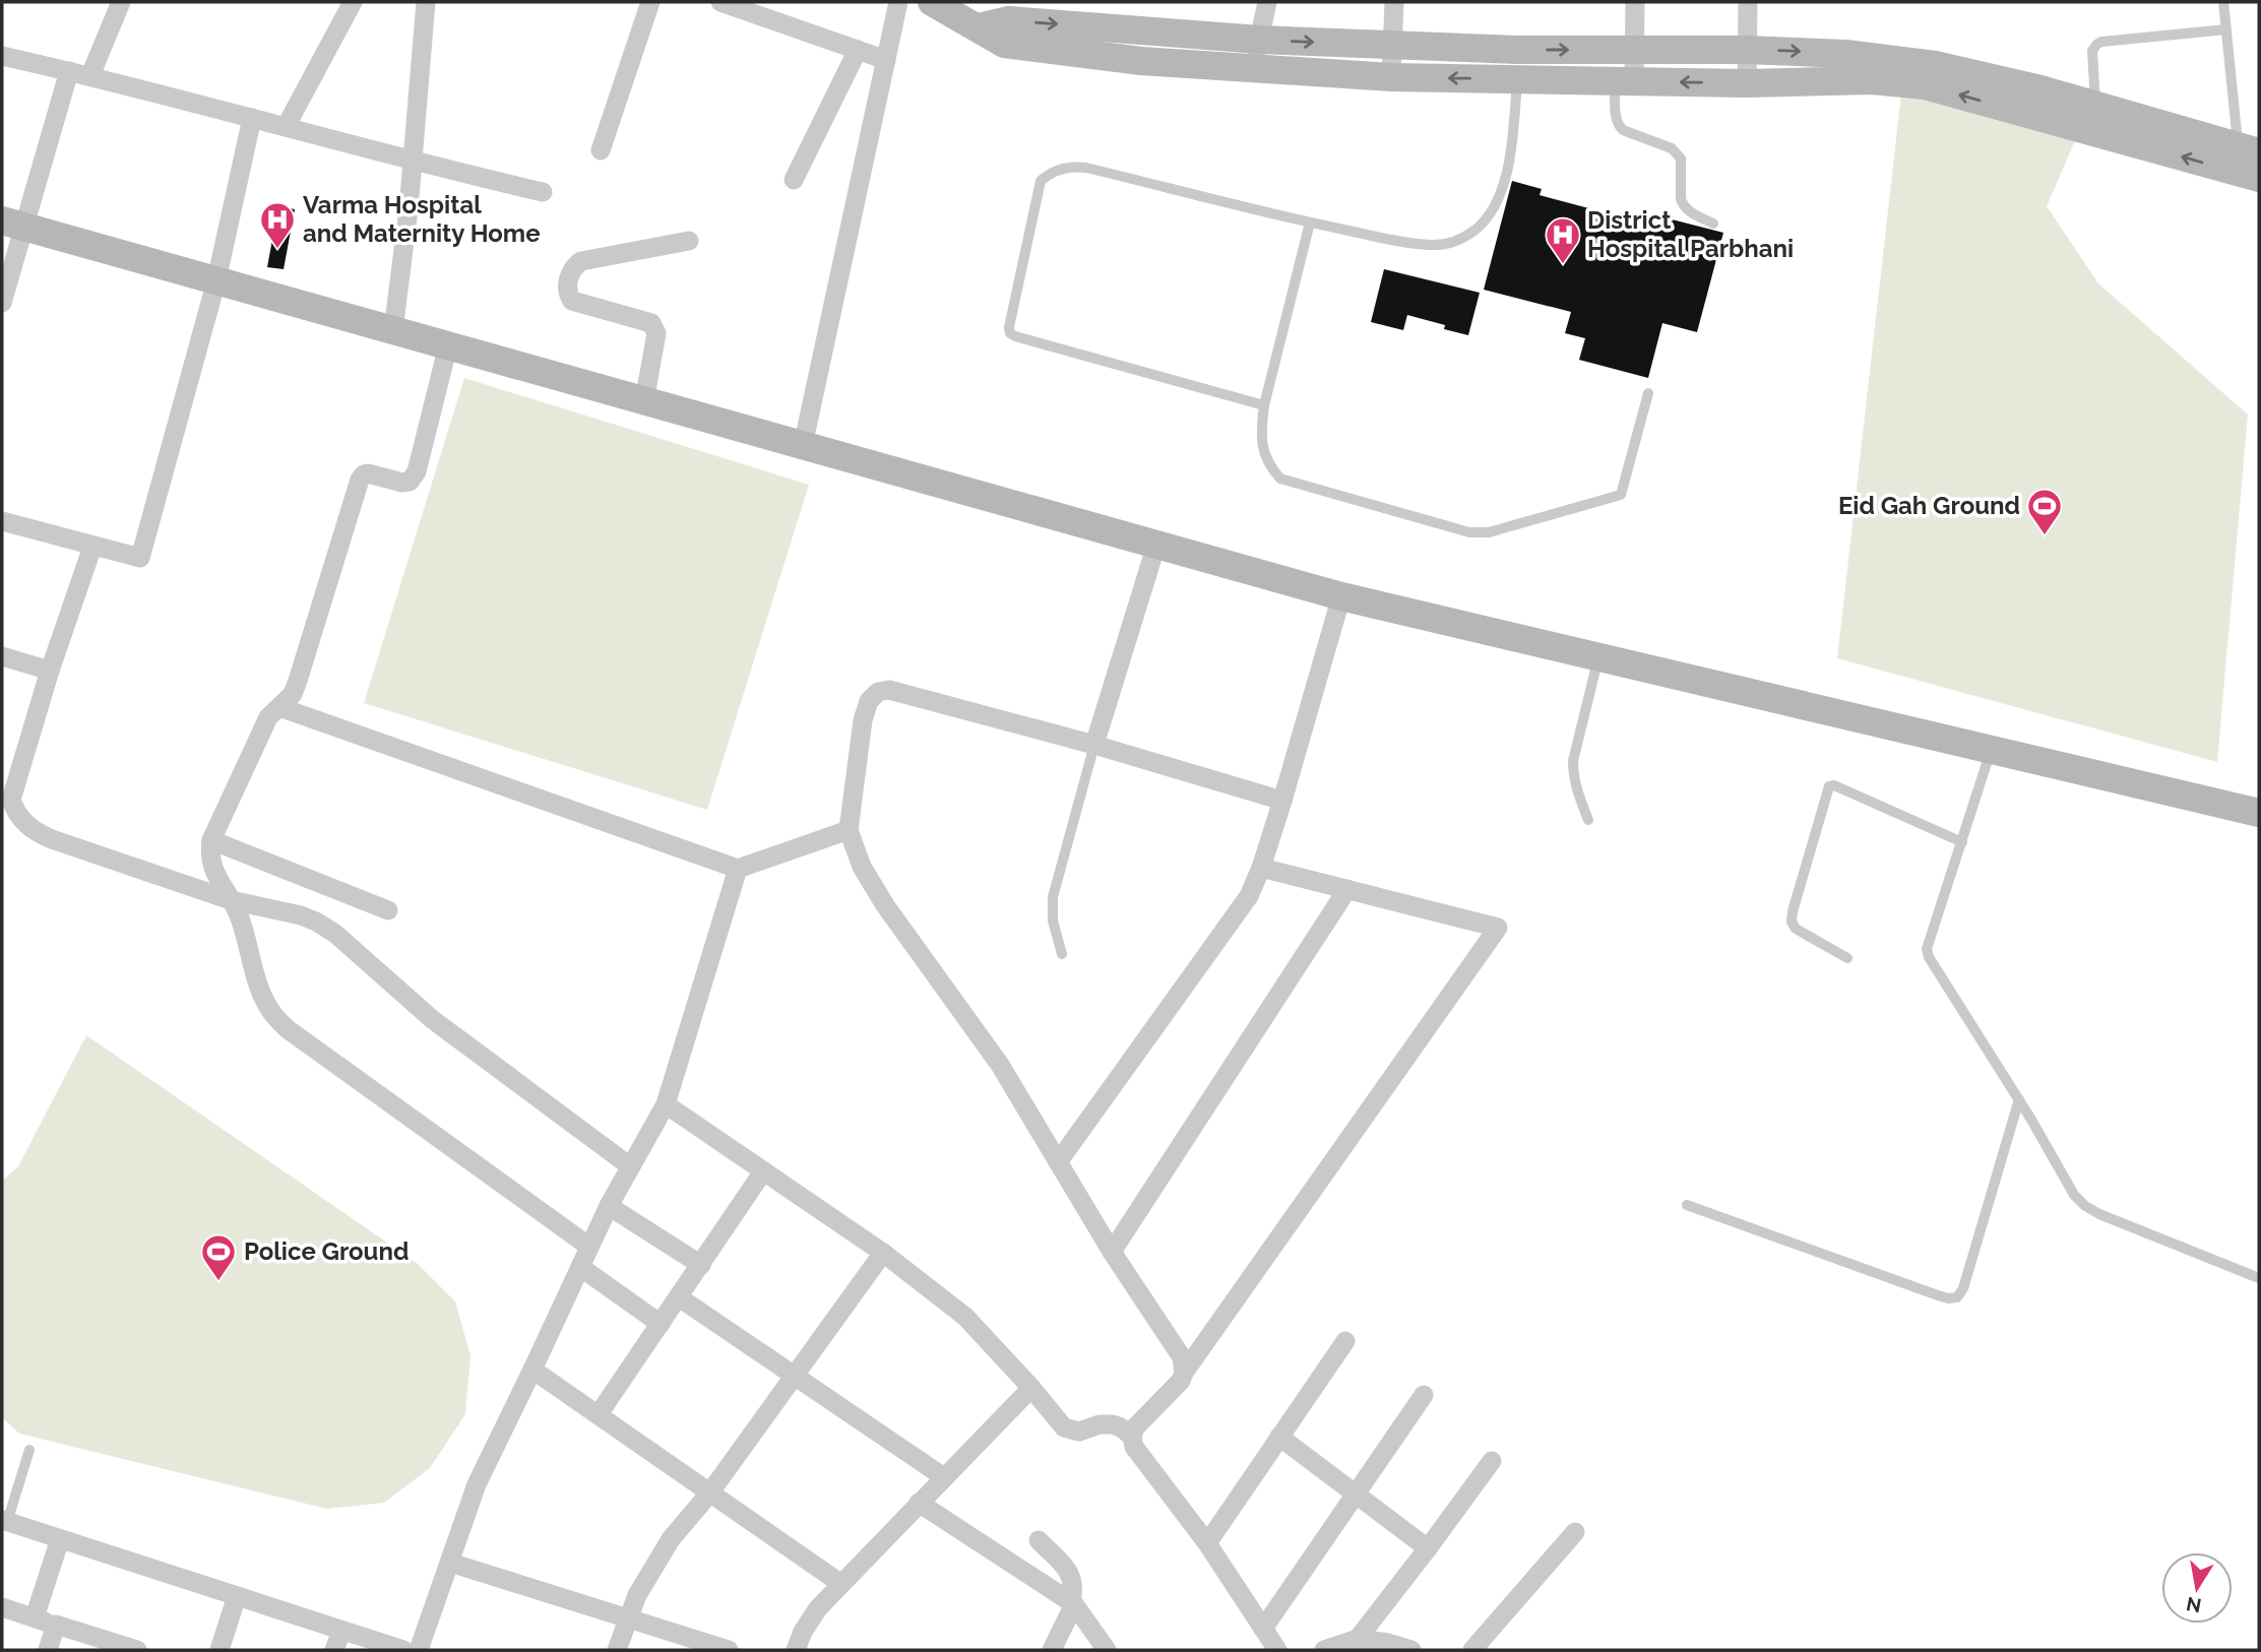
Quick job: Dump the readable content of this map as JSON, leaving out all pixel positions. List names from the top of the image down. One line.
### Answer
{"places":{"hospital":["Varma Hospital and Maternity Home","District Hospital Parbhani"],"sports":["Eid Gah Ground","Police Ground"]},"north":"bottom"}
